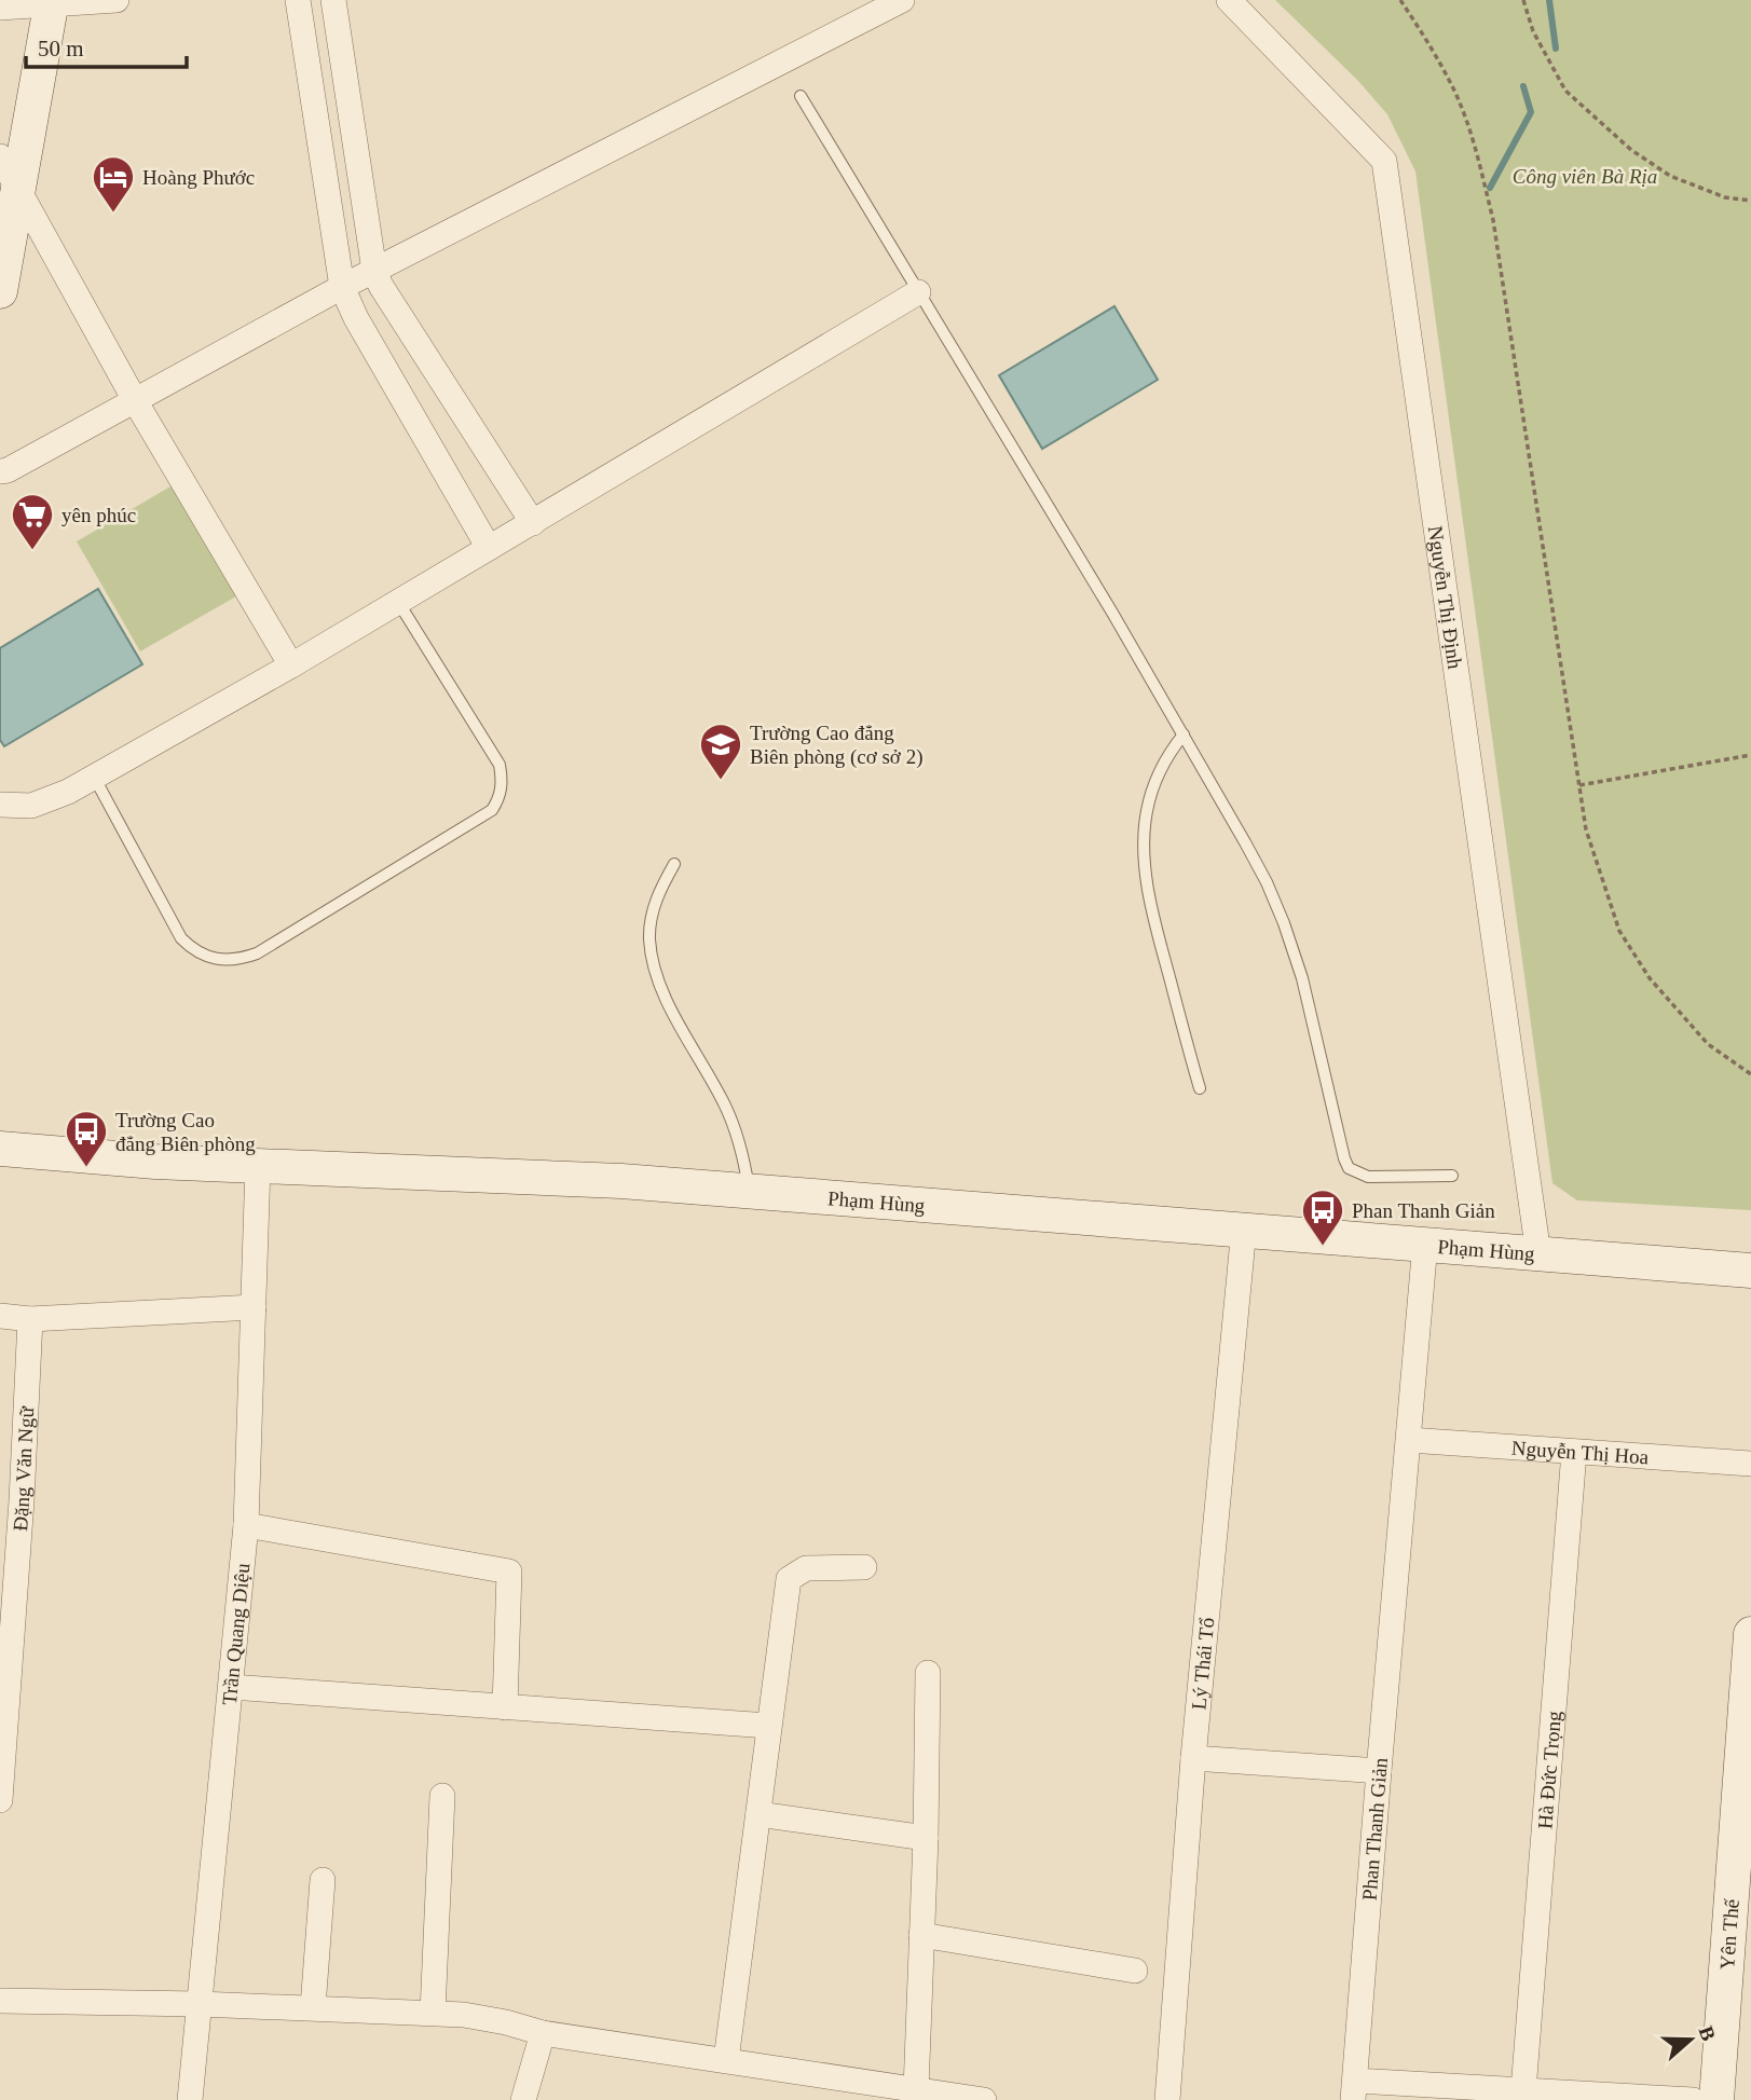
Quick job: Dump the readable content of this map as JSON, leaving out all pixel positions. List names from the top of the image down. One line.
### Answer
{"streets":{"street":["Nguyễn Thị Định","Phạm Hùng","Nguyễn Thị Hoa","Đặng Văn Ngữ","Trần Quang Diệu","Lý Thái Tổ","Hà Đức Trọng","Phan Thanh Giản","Yên Thế"]},"crossings":[["Nguyễn Thị Định","Phạm Hùng"],["Phạm Hùng","Trần Quang Diệu"],["Phạm Hùng","Lý Thái Tổ"],["Phạm Hùng","Phan Thanh Giản"],["Nguyễn Thị Hoa","Hà Đức Trọng"],["Nguyễn Thị Hoa","Phan Thanh Giản"]],"parks":["Công viên Bà Rịa"],"places":{"hotel":["Hoàng Phước"],"supermarket":["yên phúc"],"school or university":["Trường Cao đẳng Biên phòng (cơ sở 2)"],"bus stop":["Trường Cao đẳng Biên phòng","Phan Thanh Giản"]},"scale_bar":"50 m","north":"right"}
